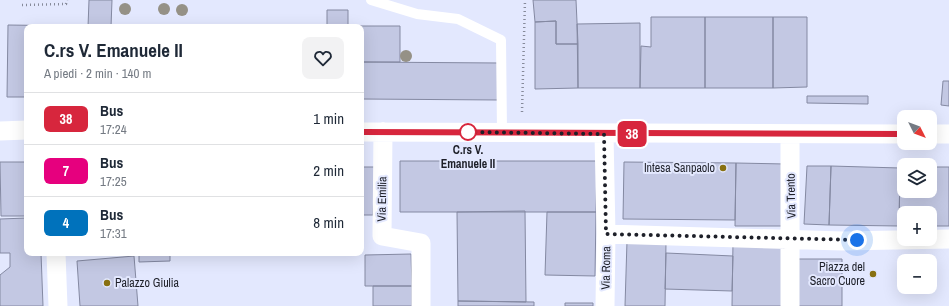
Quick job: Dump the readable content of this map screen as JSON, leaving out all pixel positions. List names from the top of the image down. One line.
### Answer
{"streets":{"street":["Via Trento","Via Emilia","Via Roma"]},"places":["C.rs V. Emanuele II","Intesa Sanpaolo","Piazza del Sacro Cuore","Palazzo Giulia"],"lines":["bus line 38"],"north":"bottom right","page":{"on_map":"38","heading":["C.rs V. Emanuele II","A piedi · 2 min · 140 m"],"list":[{"mark":"38","name":"Bus","note":"17:24","value":"1 min"},{"mark":"7","name":"Bus","note":"17:25","value":"2 min"},{"mark":"4","name":"Bus","note":"17:31","value":"8 min"}],"map_buttons":["+","−"]}}
